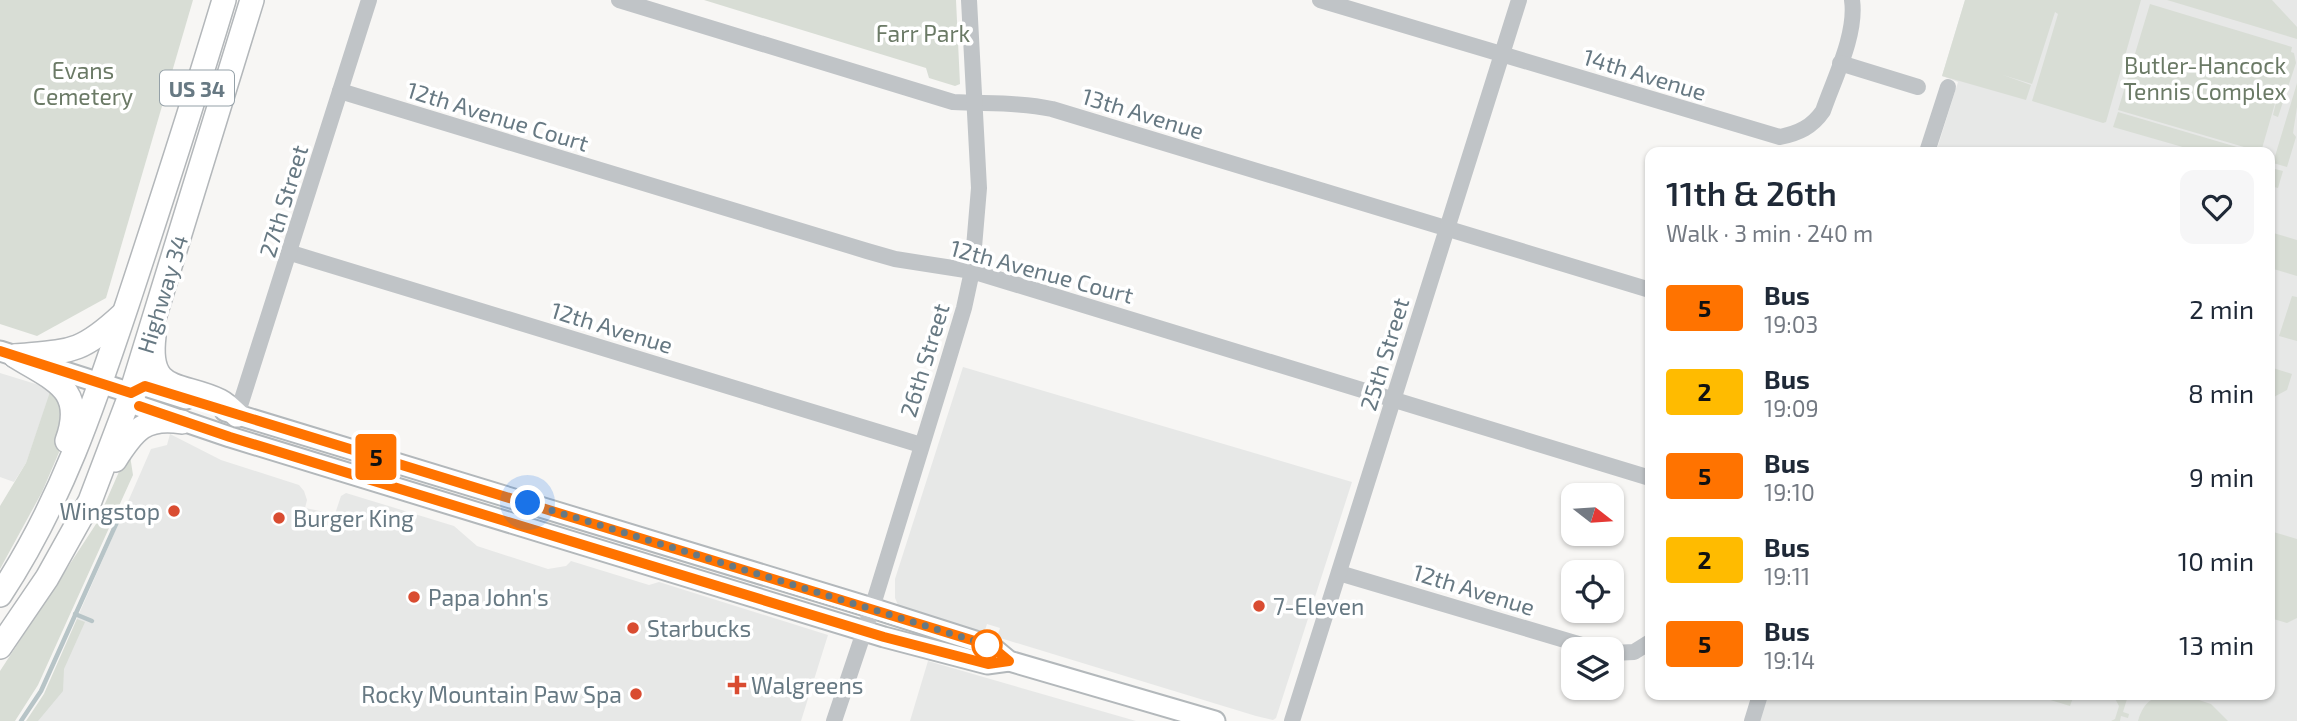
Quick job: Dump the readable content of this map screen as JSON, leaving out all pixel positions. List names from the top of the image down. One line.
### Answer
{"streets":{"highway":["US 34","Highway 34"],"street":["14th Avenue","13th Avenue","12th Avenue Court","27th Street","12th Avenue","25th Street","26th Street"]},"crossings":[["14th Avenue","25th Street"],["13th Avenue","25th Street"],["13th Avenue","26th Street"],["12th Avenue Court","27th Street"],["12th Avenue Court","25th Street"],["12th Avenue Court","26th Street"],["27th Street","12th Avenue"],["12th Avenue","25th Street"],["12th Avenue","26th Street"]],"parks":["Farr Park","Butler-Hancock Tennis Complex","Evans Cemetery"],"places":{"other":["Wingstop","Burger King","Papa John's","7-Eleven","Starbucks","Rocky Mountain Paw Spa"],"health":["Walgreens"]},"lines":["bus line 5"],"north":"right","page":{"on_map":"5","heading":["11th & 26th","Walk · 3 min · 240 m"],"list":[{"mark":"5","name":"Bus","note":"19:03","value":"2 min"},{"mark":"2","name":"Bus","note":"19:09","value":"8 min"},{"mark":"5","name":"Bus","note":"19:10","value":"9 min"},{"mark":"2","name":"Bus","note":"19:11","value":"10 min"},{"mark":"5","name":"Bus","note":"19:14","value":"13 min"}]}}
